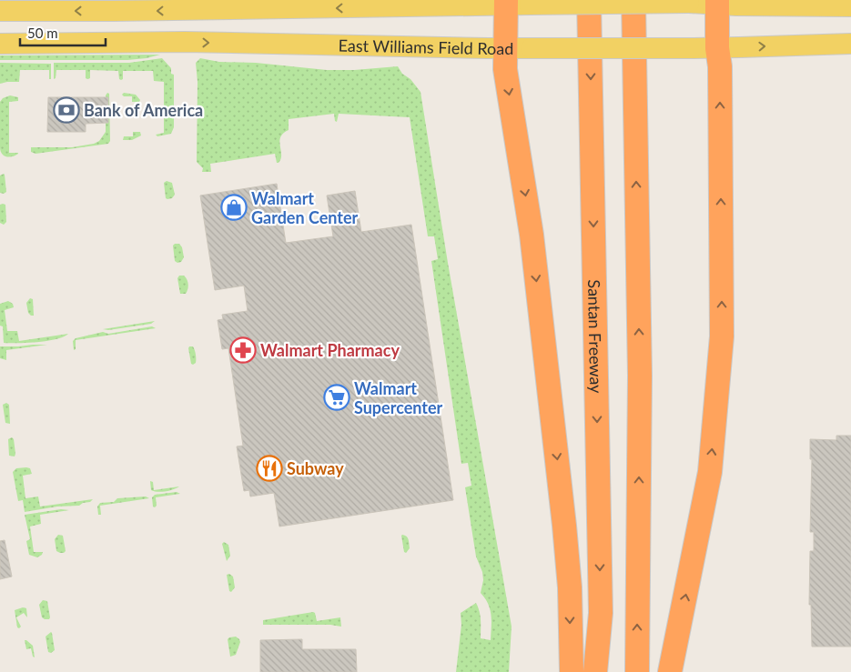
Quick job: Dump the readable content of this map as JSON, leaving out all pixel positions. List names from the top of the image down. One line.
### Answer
{"streets":{"highway":["Santan Freeway"],"main road":["East Williams Field Road"]},"places":{"bank":["Bank of America"],"shop":["Walmart Garden Center"],"pharmacy":["Walmart Pharmacy"],"supermarket":["Walmart Supercenter"],"restaurant":["Subway"]},"scale_bar":"50 m"}
